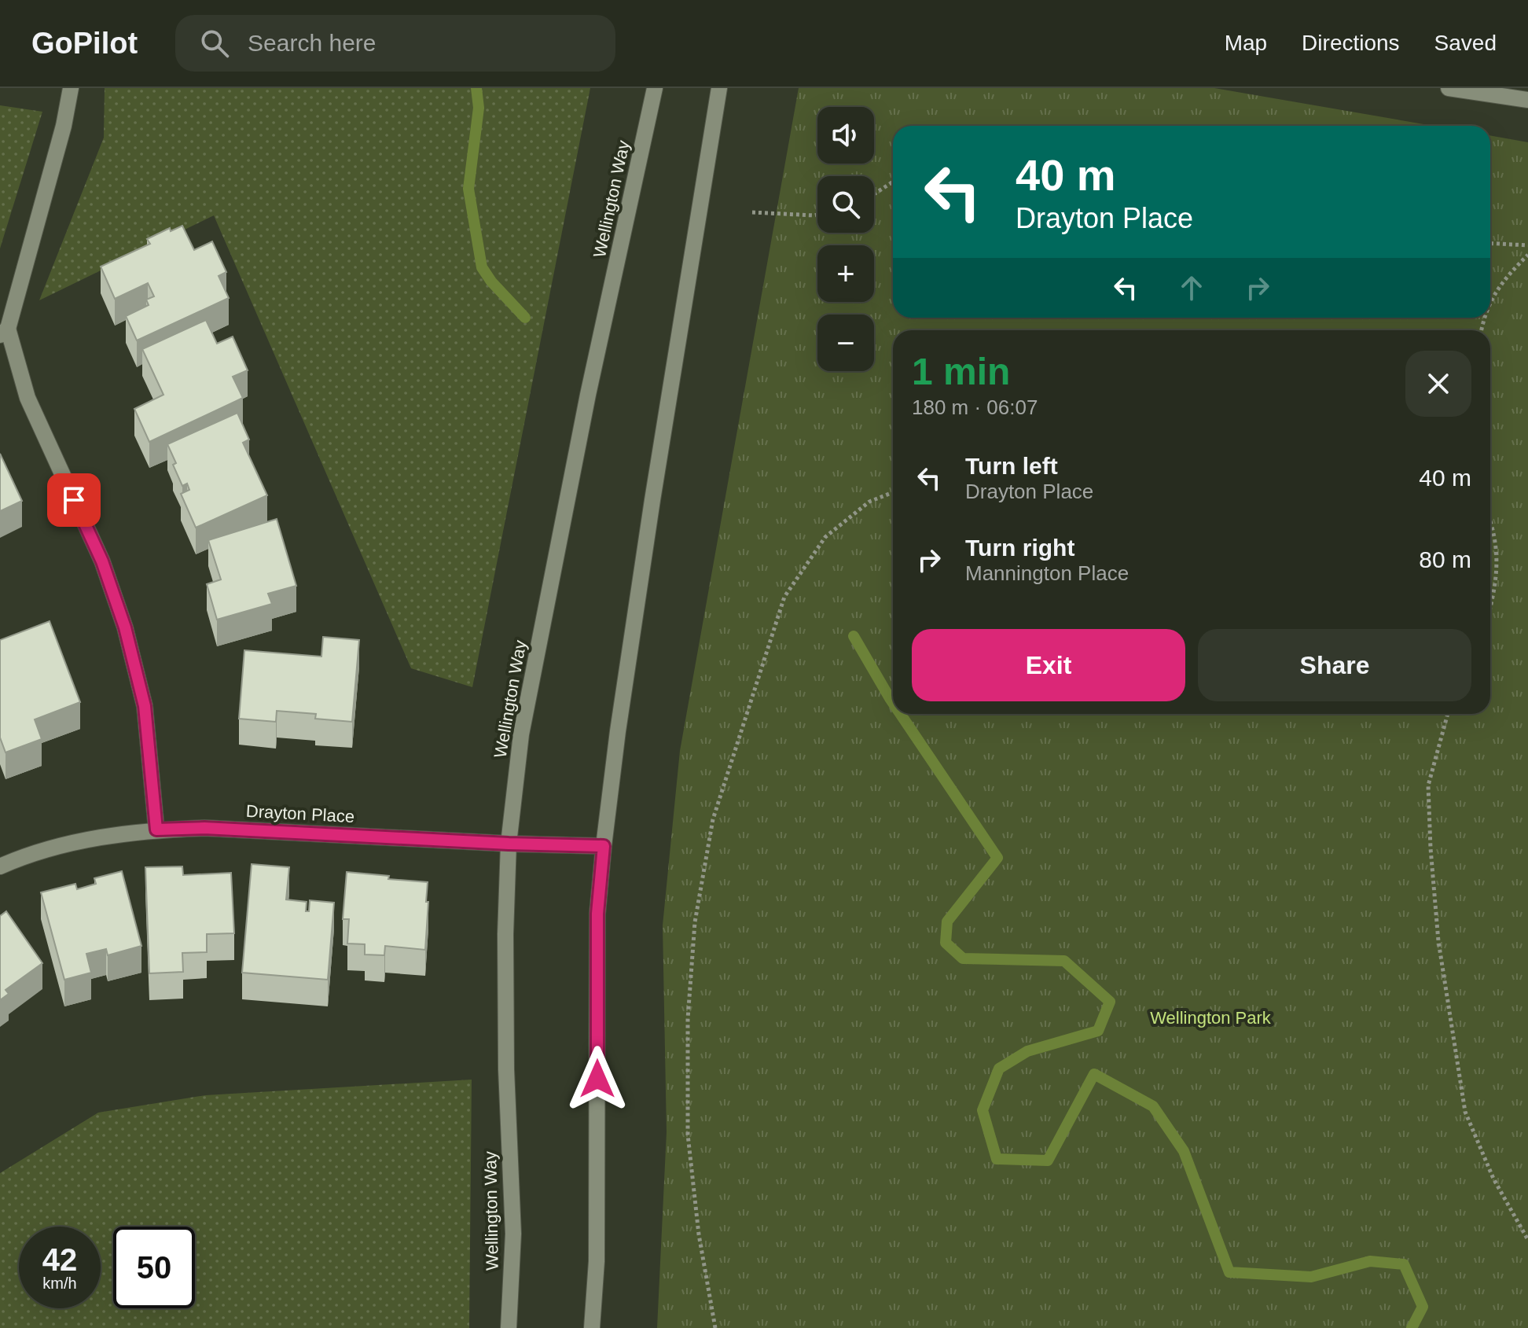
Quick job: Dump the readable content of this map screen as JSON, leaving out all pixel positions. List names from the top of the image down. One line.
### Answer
{"streets":{"main road":["Wellington Way","Drayton Place"]},"crossings":[["Wellington Way","Drayton Place"]],"parks":["Wellington Park"],"page":{"header":"GoPilot","search":"Search here","nav":["Map","Directions","Saved"],"map_buttons":["+","−"],"turn":["40 m","Drayton Place"],"heading":["1 min","180 m · 06:07"],"list":[{"name":"Turn left","note":"Drayton Place","value":"40 m"},{"name":"Turn right","note":"Mannington Place","value":"80 m"}],"buttons":["Exit","Share"],"speed":"42 km/h","limit":"50"}}
